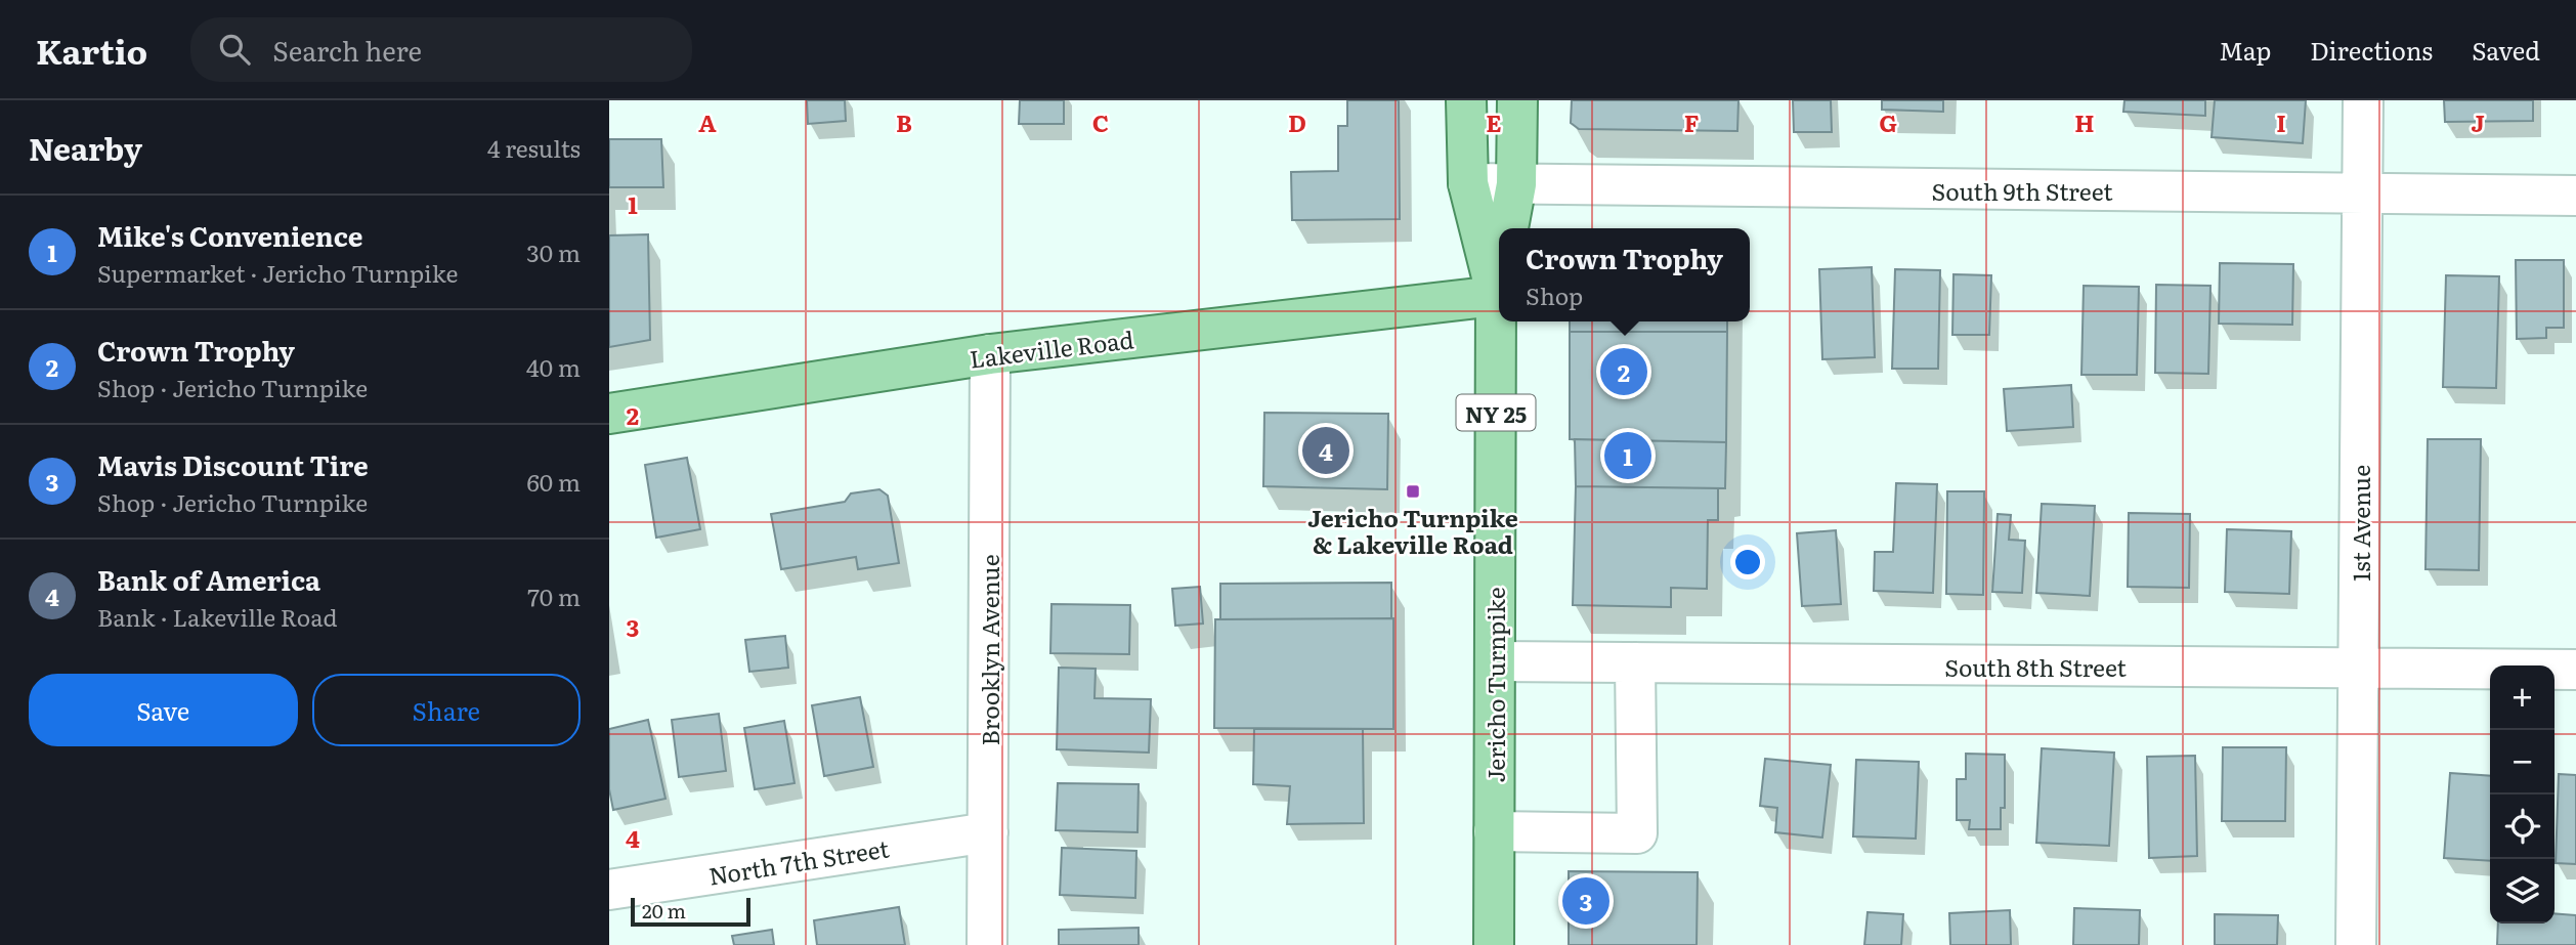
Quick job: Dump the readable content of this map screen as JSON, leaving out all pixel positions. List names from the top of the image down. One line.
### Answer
{"streets":{"main road":["Lakeville Road","NY 25","Jericho Turnpike"],"street":["South 9th Street","1st Avenue","Brooklyn Avenue","South 8th Street","North 7th Street"]},"crossings":[["South 9th Street","1st Avenue"],["South 9th Street","Jericho Turnpike"],["Lakeville Road","Brooklyn Avenue"],["Lakeville Road","Jericho Turnpike"],["1st Avenue","South 8th Street"],["Brooklyn Avenue","North 7th Street"],["South 8th Street","Jericho Turnpike"]],"places":{"transit":["Jericho Turnpike & Lakeville Road"]},"scale_bar":"20 m","page":{"header":"Kartio","search":"Search here","nav":["Map","Directions","Saved"],"heading":["Nearby","4 results"],"list":[{"mark":"1","name":"Mike's Convenience","note":"Supermarket · Jericho Turnpike","value":"30 m"},{"mark":"2","name":"Crown Trophy","note":"Shop · Jericho Turnpike","value":"40 m"},{"mark":"3","name":"Mavis Discount Tire","note":"Shop · Jericho Turnpike","value":"60 m"},{"mark":"4","name":"Bank of America","note":"Bank · Lakeville Road","value":"70 m"}],"popup":["Crown Trophy","Shop"],"pins":["2","4","1","3"],"buttons":["Save","Share"],"map_buttons":["+","−"],"scale":"20 m"},"grid":{"columns":["A","B","C","D","E","F","G","H","I","J"],"rows":["1","2","3","4"]}}
